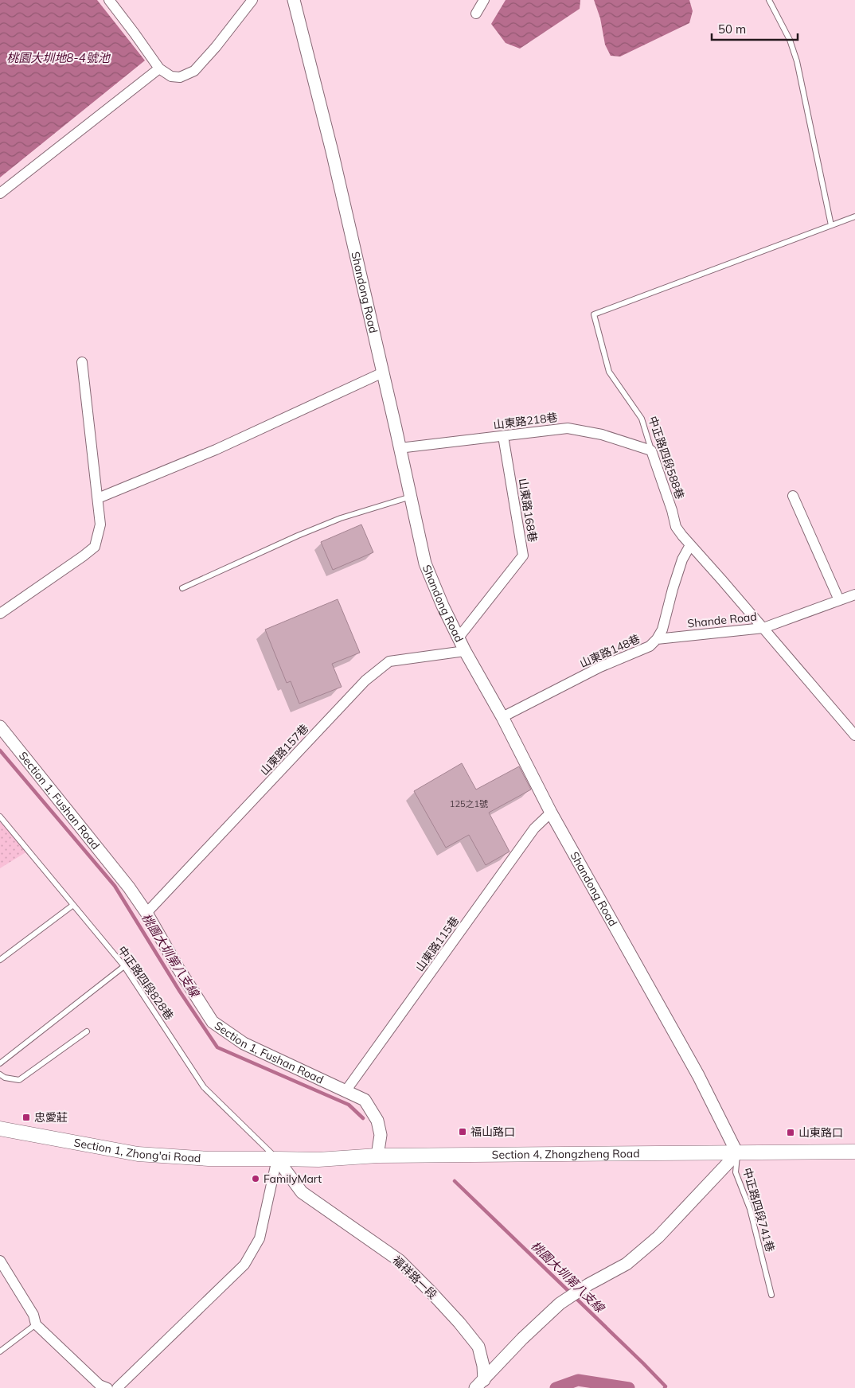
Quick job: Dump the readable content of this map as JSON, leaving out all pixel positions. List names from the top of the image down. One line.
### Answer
{"streets":{"main road":["Section 1, Zhong'ai Road","Section 4, Zhongzheng Road"],"street":["Shandong Road","山東路218巷","中正路四段588巷","山東路168巷","Shande Road","山東路148巷","山東路157巷","Section 1, Fushan Road","山東路115巷","福祥路一段"],"lane":["中正路四段828巷","中正路四段741巷"]},"crossings":[["Shandong Road","山東路218巷"],["Shandong Road","山東路168巷"],["Shandong Road","山東路148巷"],["Shandong Road","山東路157巷"],["Shandong Road","山東路115巷"],["Shandong Road","Section 4, Zhongzheng Road"],["Shandong Road","中正路四段741巷"],["山東路218巷","中正路四段588巷"],["山東路218巷","山東路168巷"],["中正路四段588巷","Shande Road"],["中正路四段588巷","山東路148巷"],["Shande Road","山東路148巷"],["山東路157巷","Section 1, Fushan Road"],["Section 1, Fushan Road","山東路115巷"],["Section 1, Fushan Road","Section 4, Zhongzheng Road"],["中正路四段828巷","Section 1, Zhong'ai Road"],["中正路四段828巷","Section 4, Zhongzheng Road"],["中正路四段828巷","福祥路一段"],["Section 1, Zhong'ai Road","Section 4, Zhongzheng Road"],["Section 1, Zhong'ai Road","福祥路一段"],["Section 4, Zhongzheng Road","中正路四段741巷"],["Section 4, Zhongzheng Road","福祥路一段"]],"water":["桃園大圳地8-4號池","桃園大圳第八支線"],"places":{"transit":["忠愛莊","福山路口","山東路口"],"other":["FamilyMart"]},"house_numbers":["125之1號"],"scale_bar":"50 m"}
